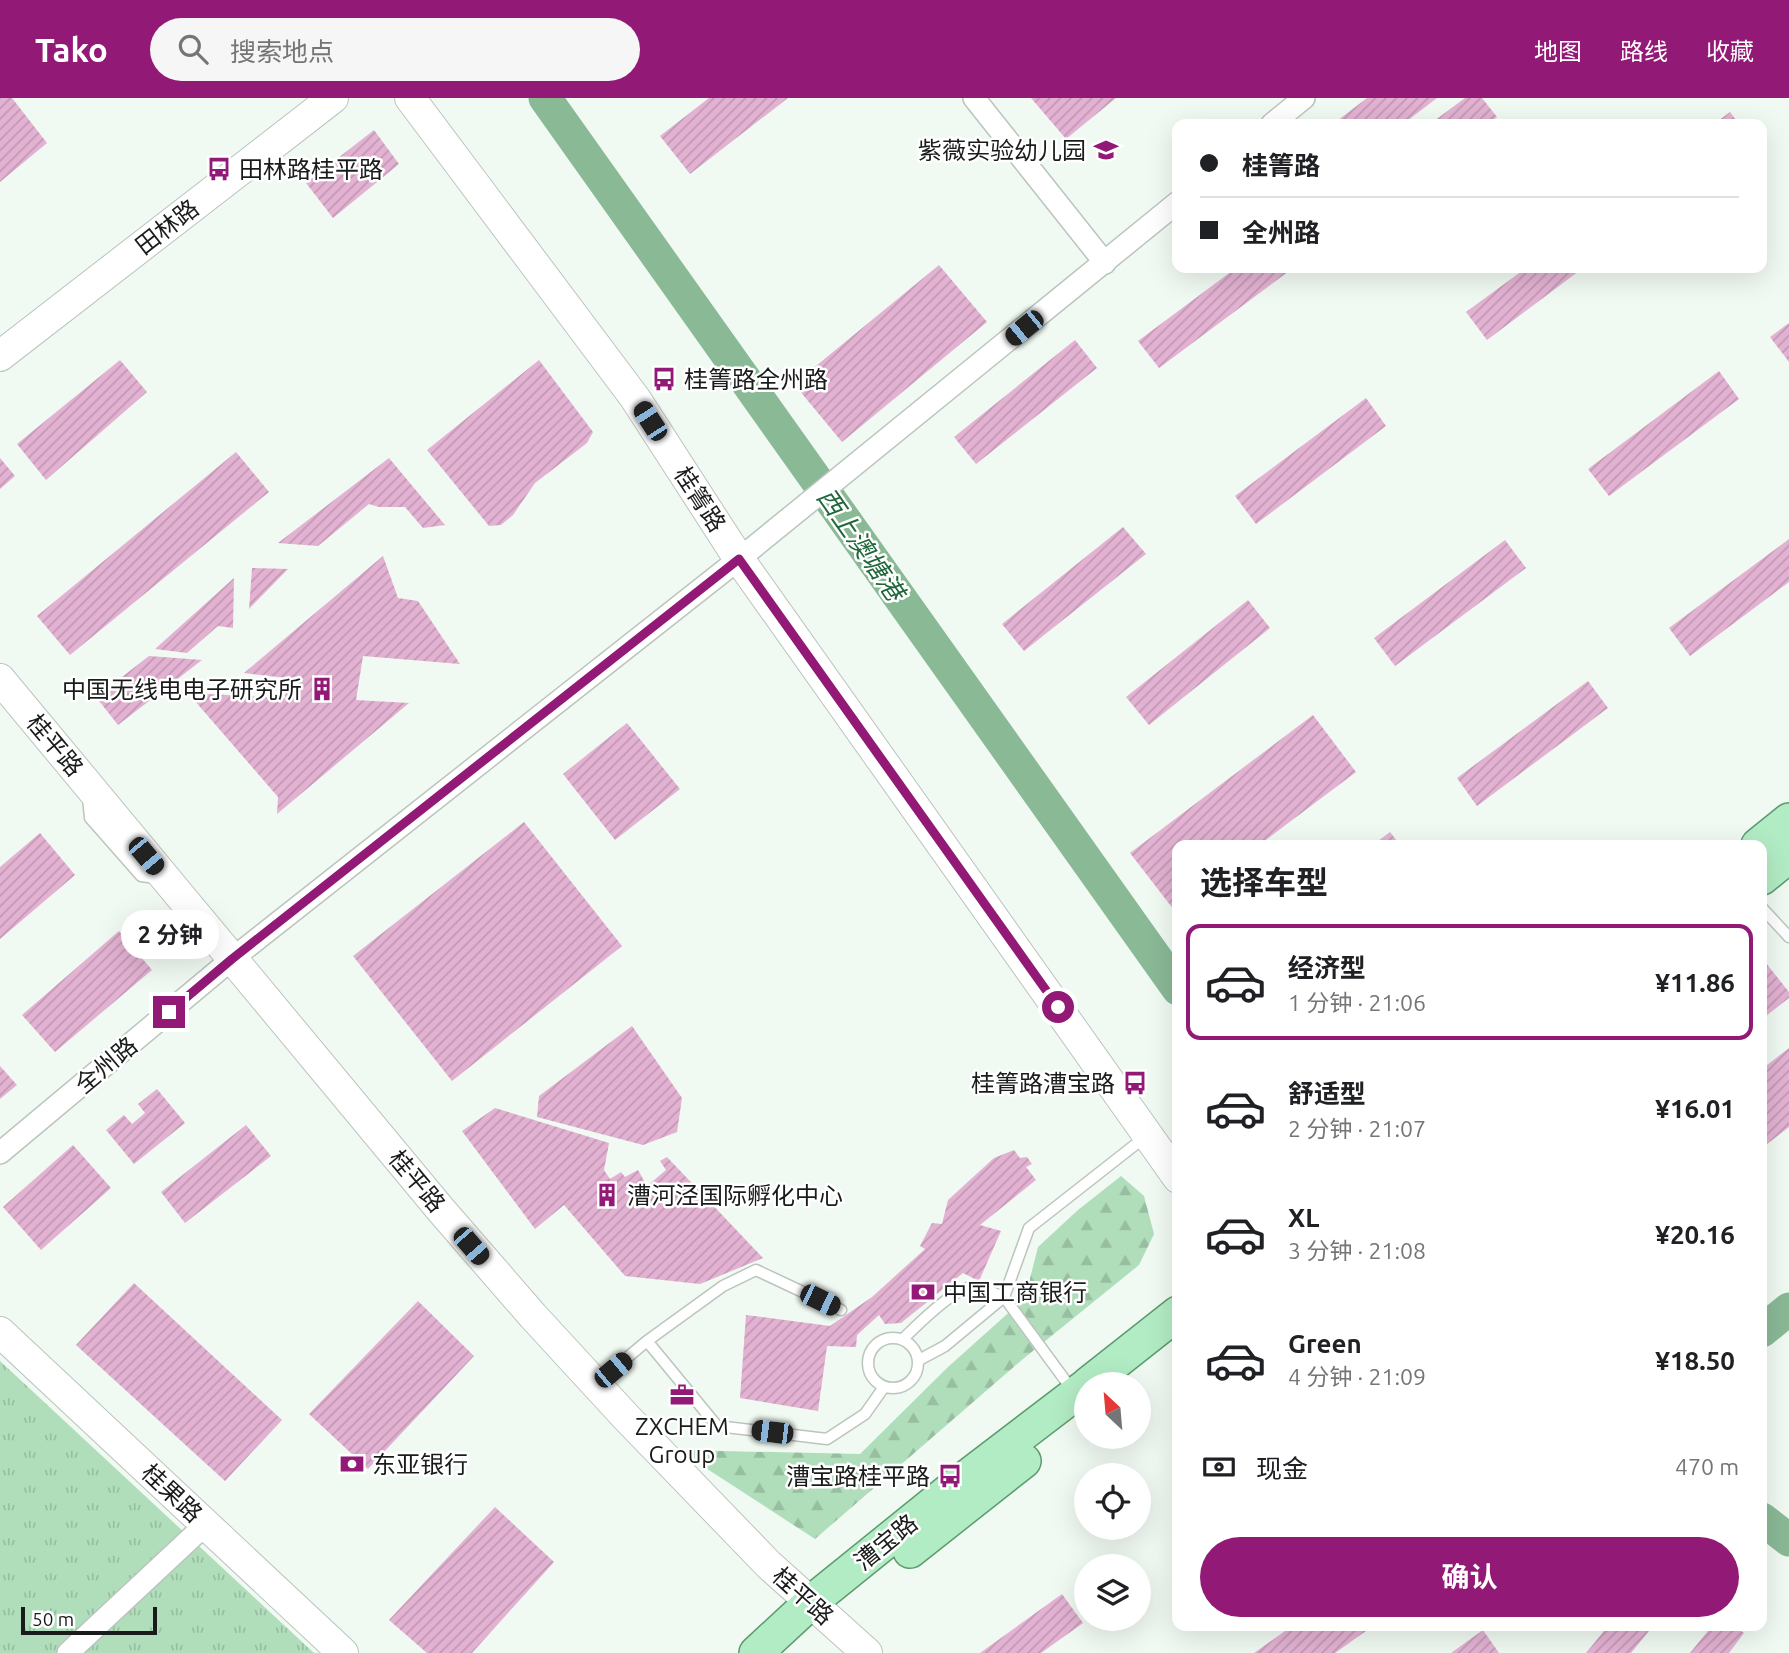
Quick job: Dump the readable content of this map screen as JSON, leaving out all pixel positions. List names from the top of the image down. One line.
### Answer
{"streets":{"main road":["漕宝路"],"street":["田林路","桂箐路","桂平路","全州路","桂果路"]},"crossings":[["桂箐路","全州路"],["桂平路","全州路"],["桂平路","漕宝路"]],"water":["西上澳塘港"],"places":{"school or university":["紫薇实验幼儿园"],"bus stop":["田林路桂平路","桂箐路全州路","桂箐路漕宝路","漕宝路桂平路"],"building":["中国无线电电子研究所","漕河泾国际孵化中心"],"bank":["中国工商银行","东亚银行"],"office":["ZXCHEM Group"]},"scale_bar":"50 m","north":"top left","page":{"header":"Tako","search":"搜索地点","nav":["地图","路线","收藏"],"banner":["桂箐路","全州路"],"heading":"选择车型","bubble":"2 分钟","list":[{"name":"经济型","note":"1 分钟 · 21:06","value":"¥11.86"},{"name":"舒适型","note":"2 分钟 · 21:07","value":"¥16.01"},{"name":"XL","note":"3 分钟 · 21:08","value":"¥20.16"},{"name":"Green","note":"4 分钟 · 21:09","value":"¥18.50"}],"pay":["现金","470 m"],"buttons":"确认","scale":"50 m"}}
